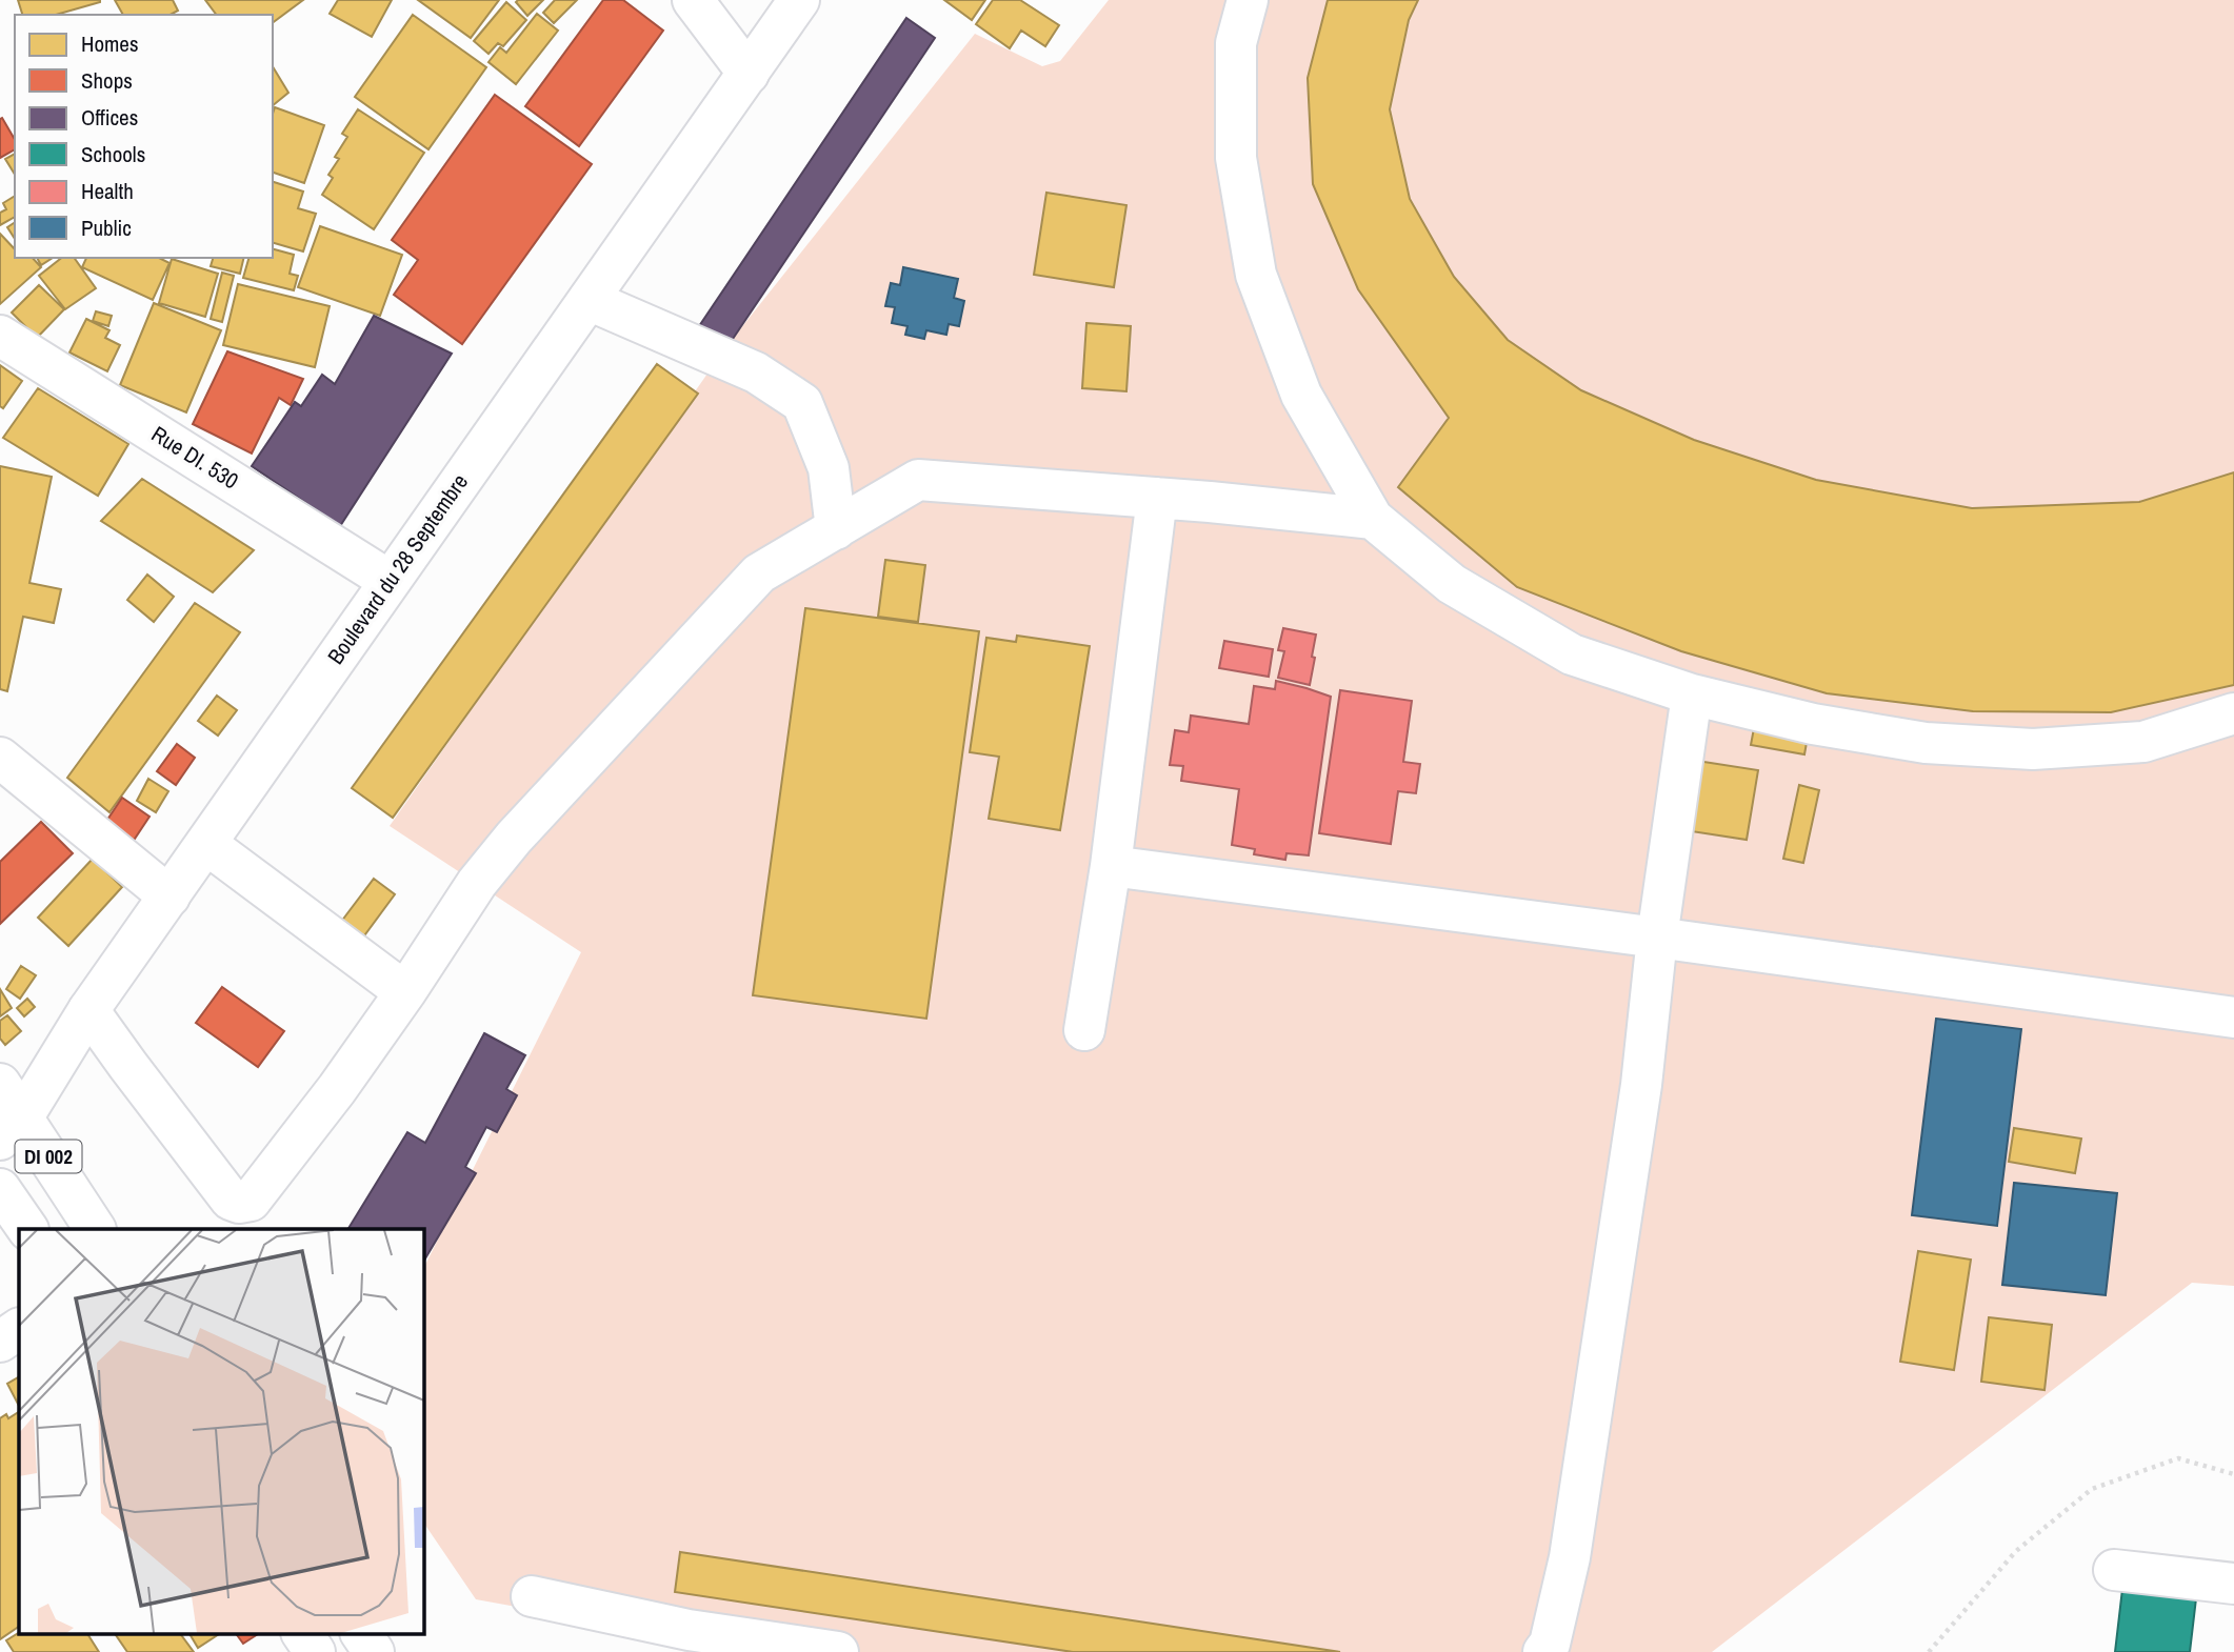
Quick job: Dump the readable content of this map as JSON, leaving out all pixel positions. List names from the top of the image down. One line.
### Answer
{"streets":{"main road":["Rue DI. 530","Boulevard du 28 Septembre","DI 002"]},"crossings":[["Rue DI. 530","Boulevard du 28 Septembre"],["Boulevard du 28 Septembre","DI 002"]],"legend":["Homes","Shops","Offices","Schools","Health","Public"]}
